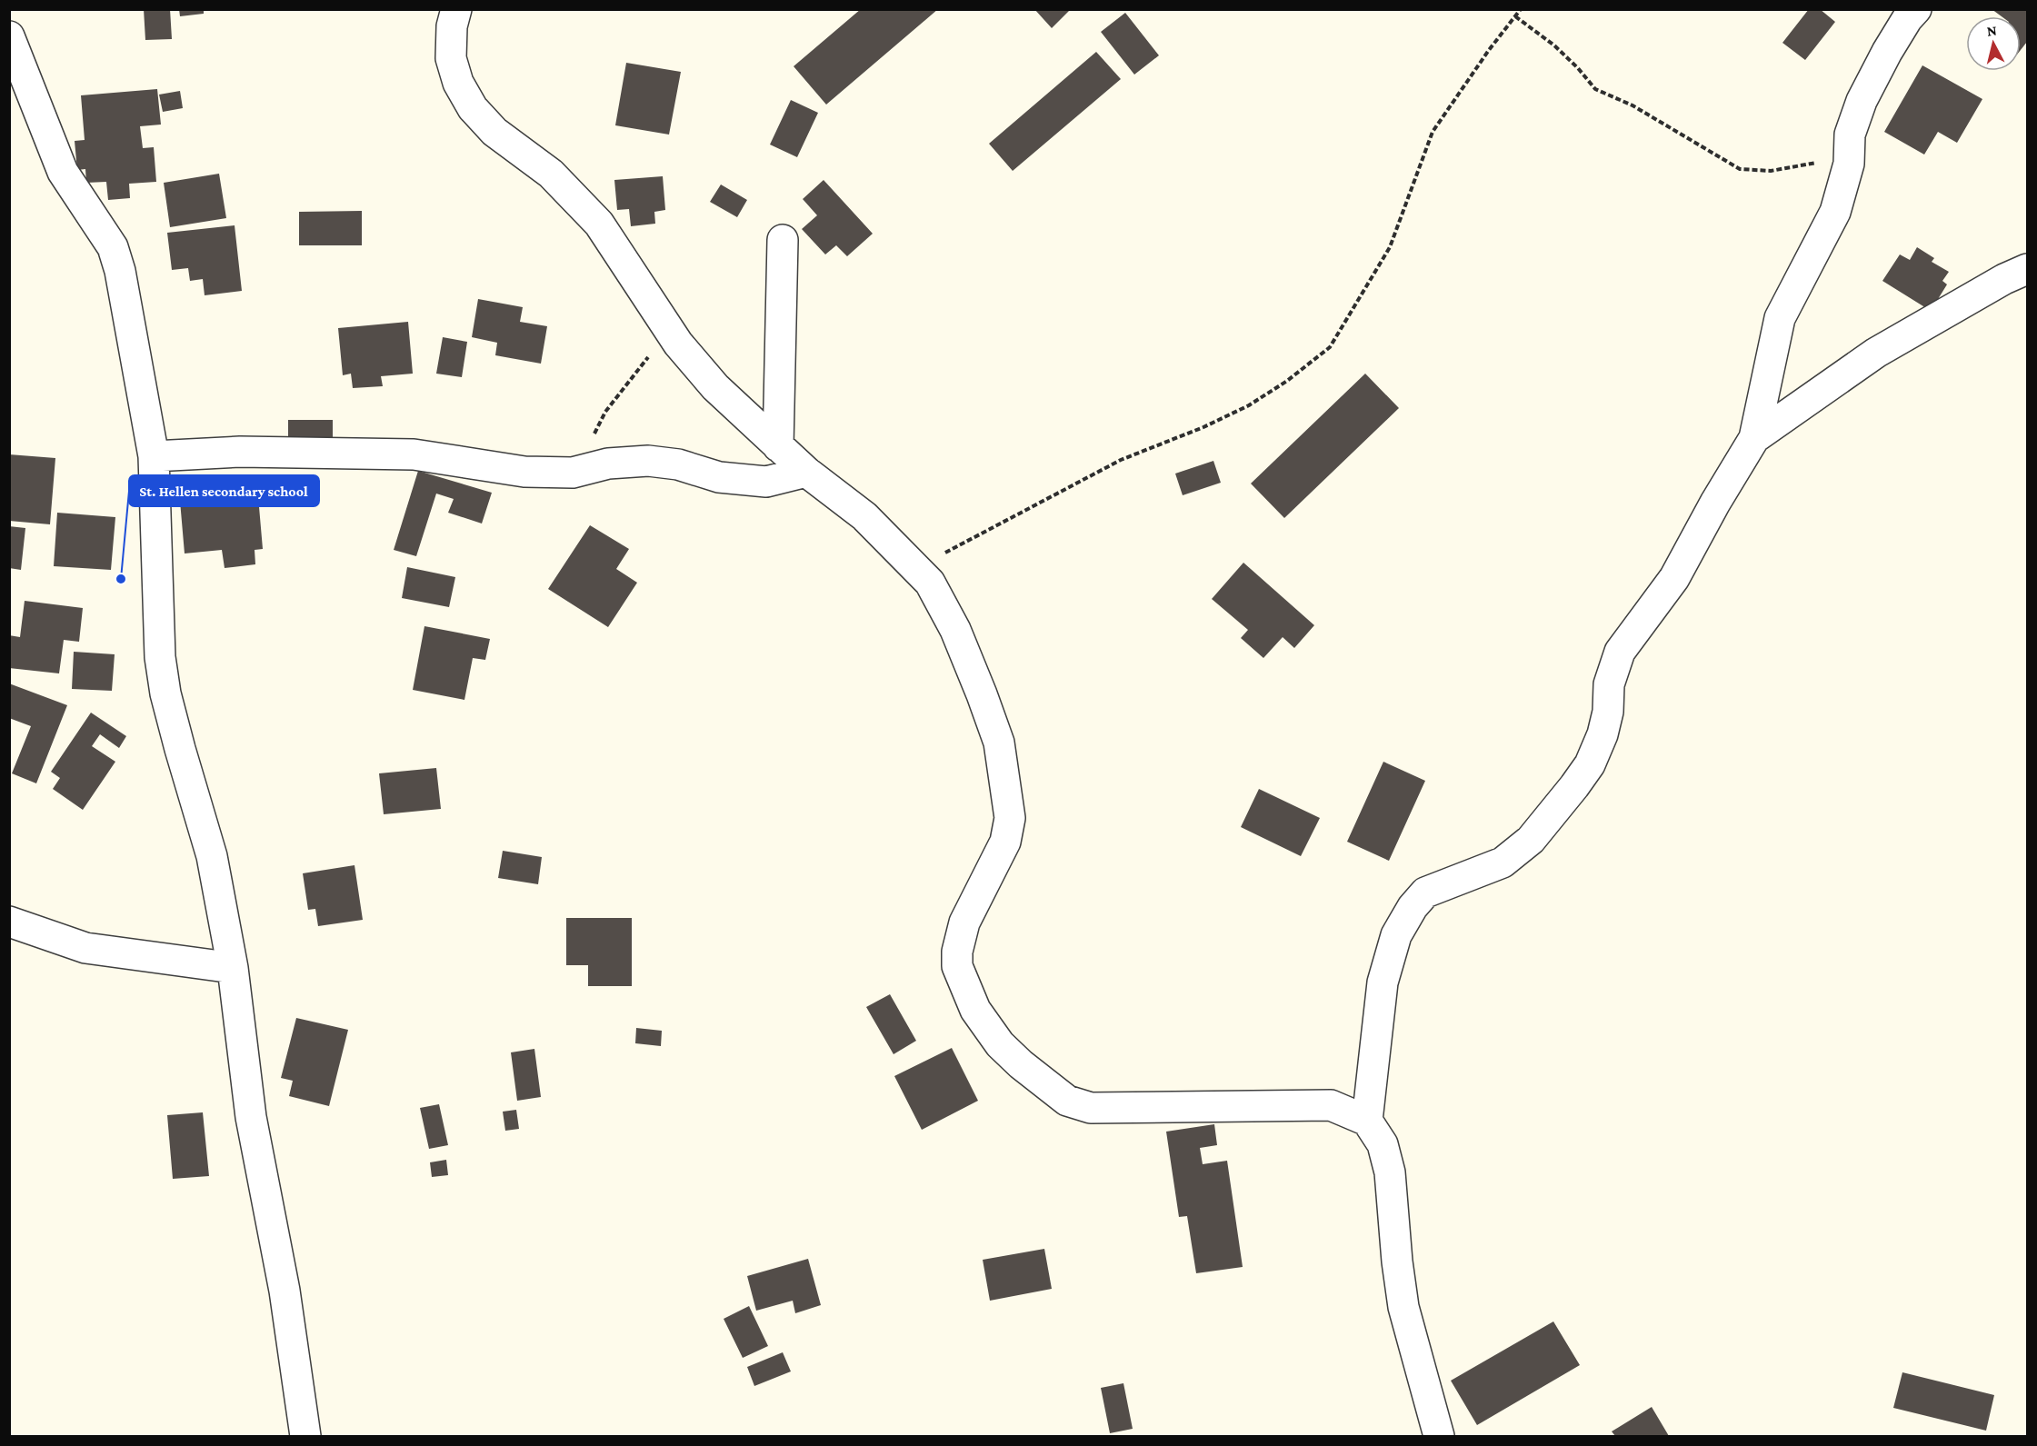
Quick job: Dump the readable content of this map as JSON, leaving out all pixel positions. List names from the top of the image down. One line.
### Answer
{"places":["St. Hellen secondary school"],"north":"top"}
